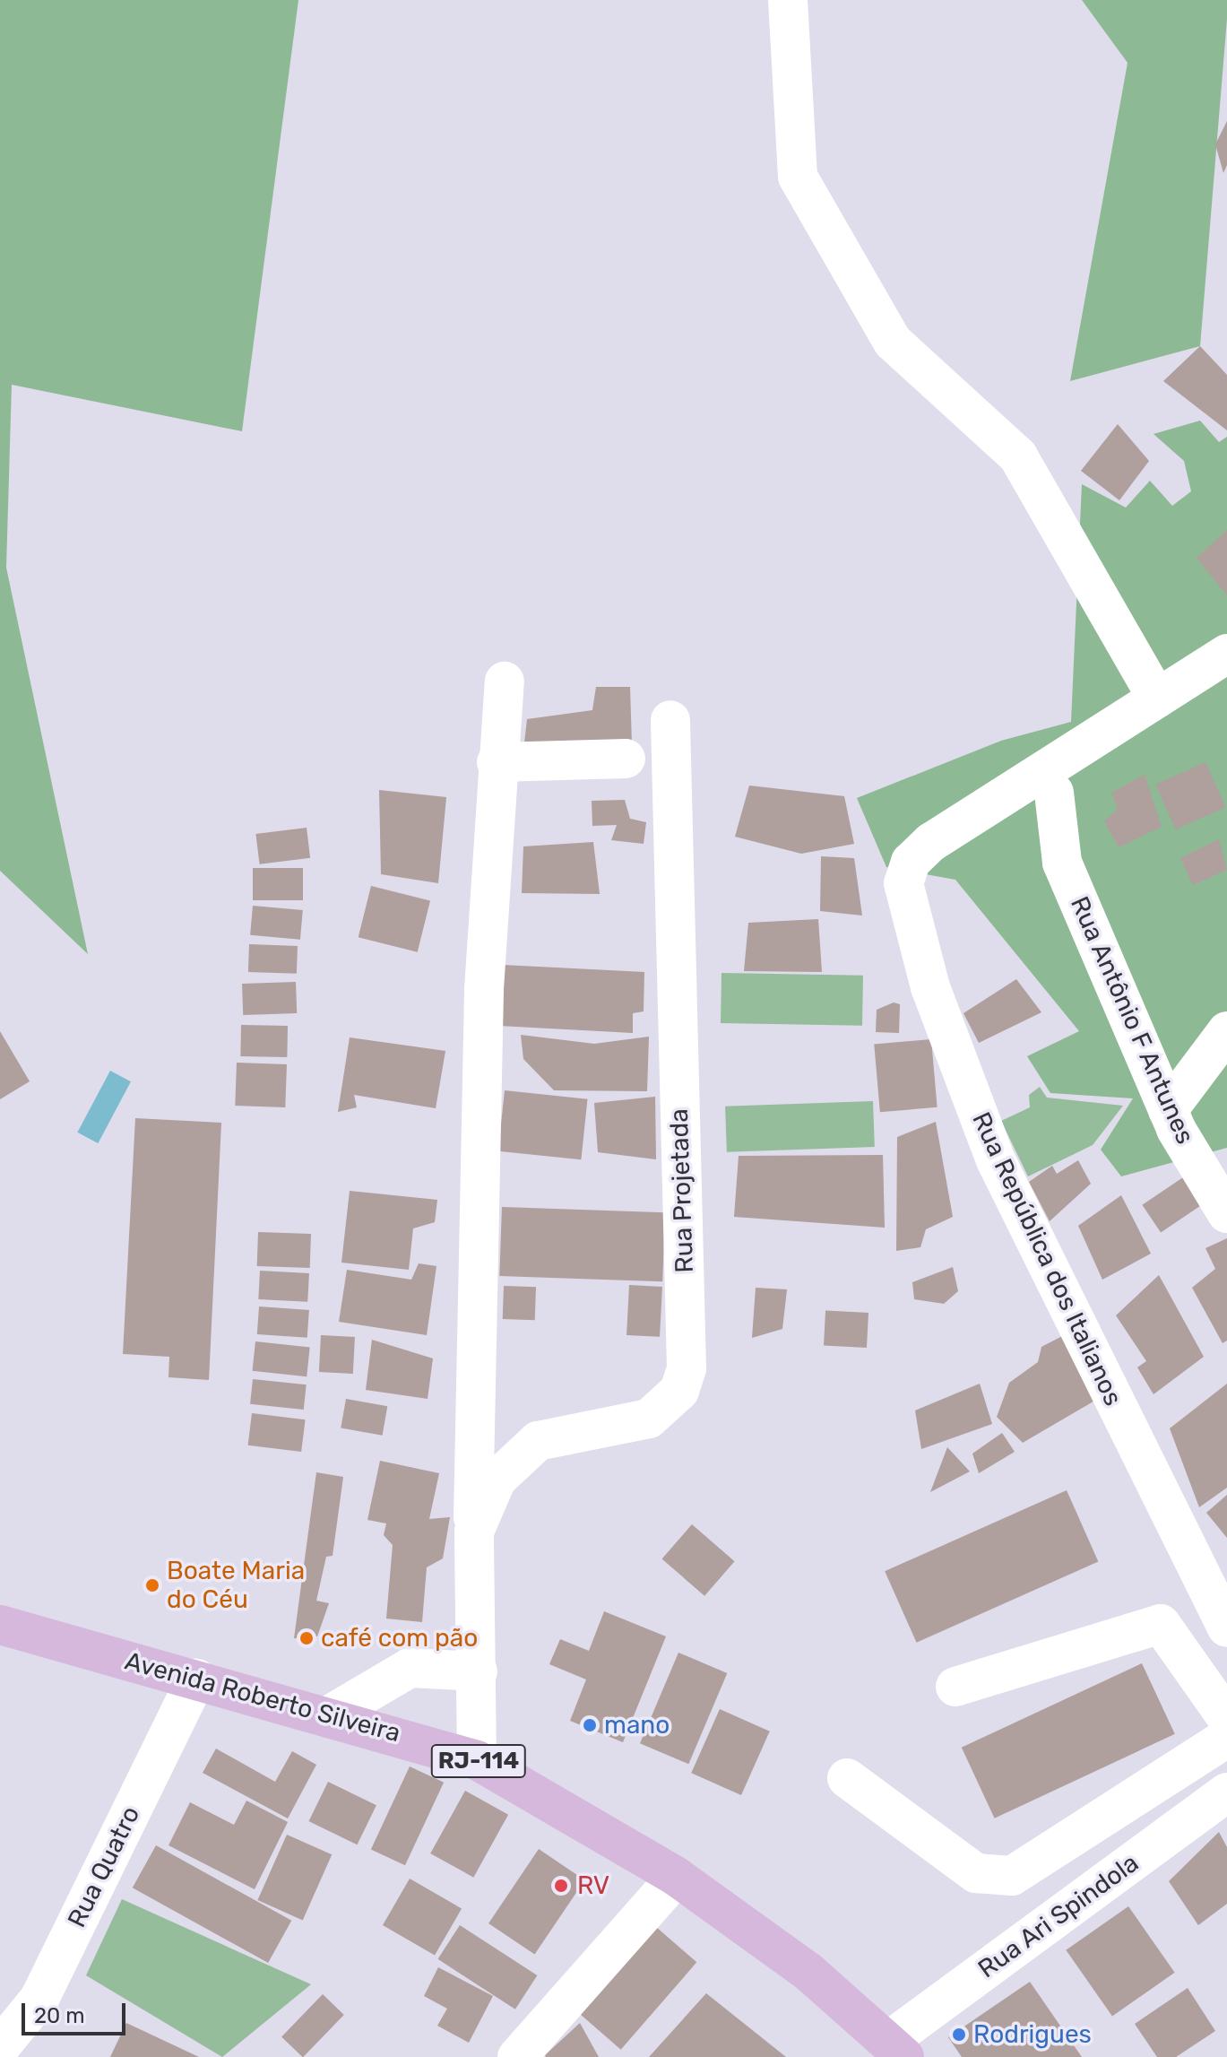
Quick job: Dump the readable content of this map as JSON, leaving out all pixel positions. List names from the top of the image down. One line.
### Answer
{"streets":{"main road":["Avenida Roberto Silveira","RJ-114"],"street":["Rua Antônio F Antunes","Rua Projetada","Rua República dos Italianos","Rua Quatro","Rua Ari Spindola"]},"crossings":[["Rua Projetada","Avenida Roberto Silveira"],["Avenida Roberto Silveira","Rua Quatro"],["Avenida Roberto Silveira","Rua Ari Spindola"]],"places":["Boate Maria do Céu","café com pão","mano","RV","Rodrigues"],"scale_bar":"20 m"}
